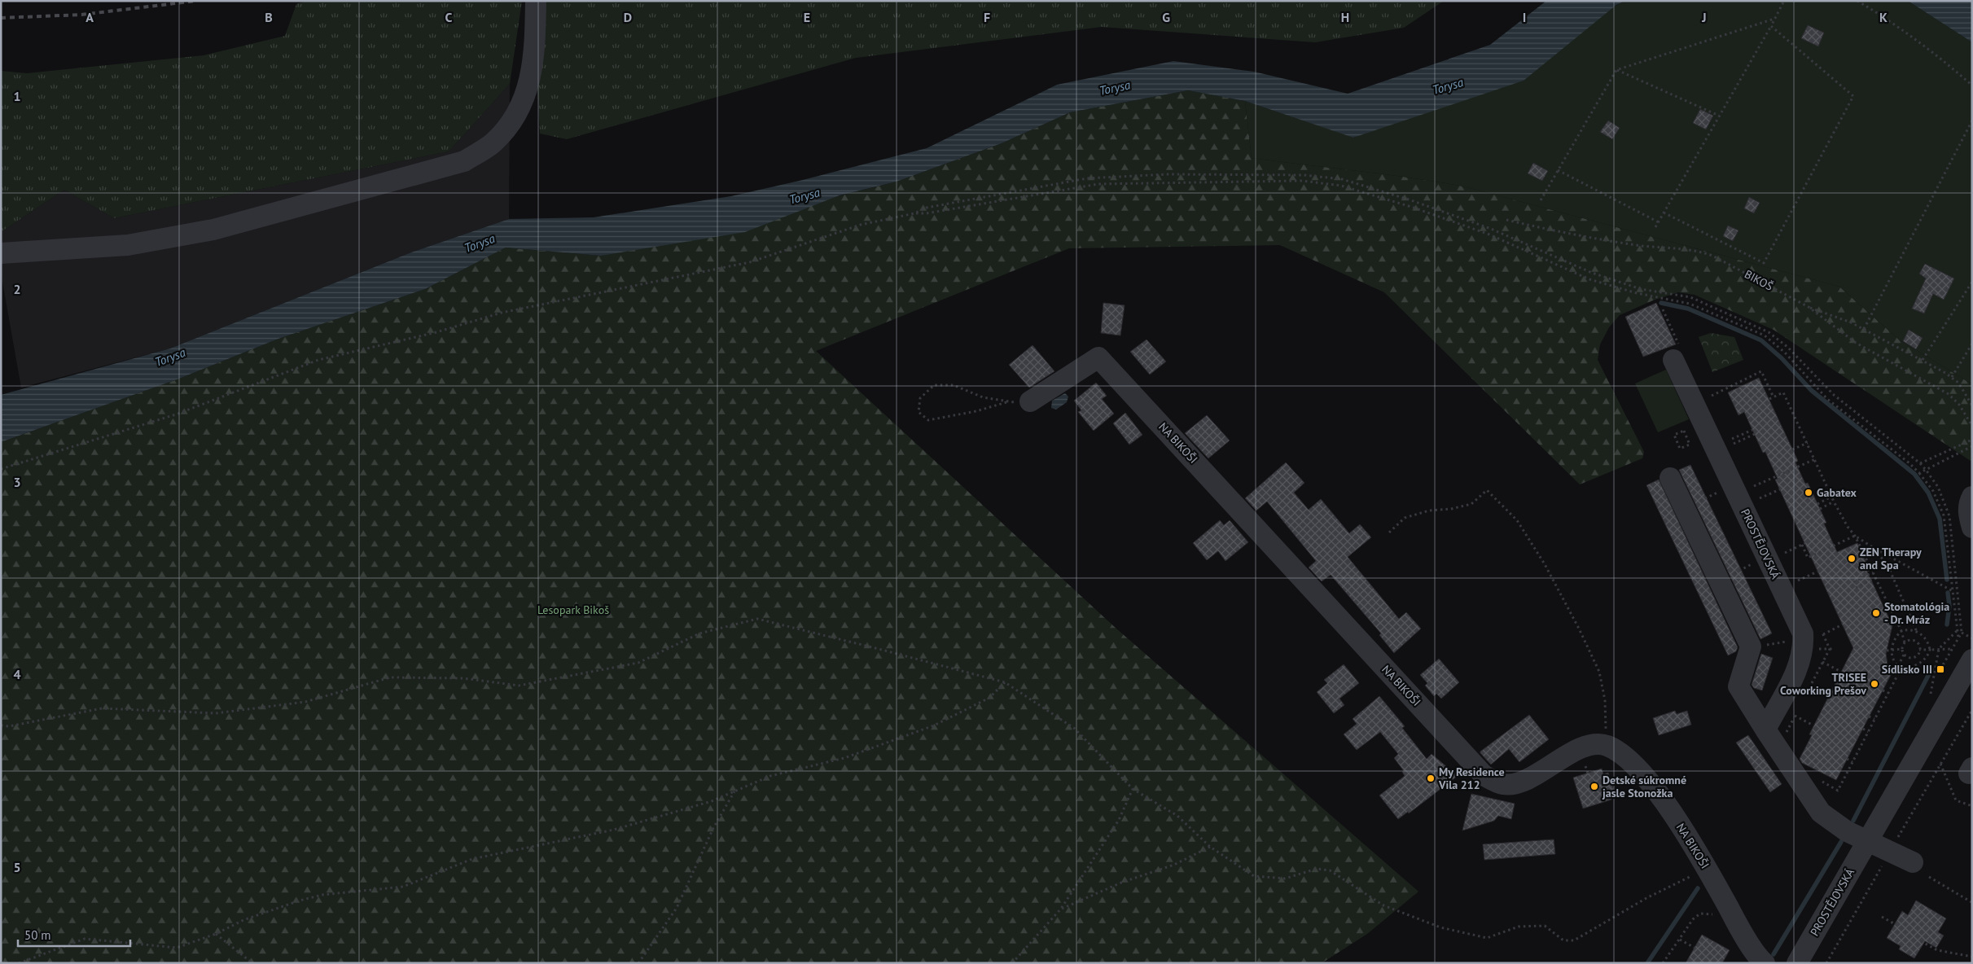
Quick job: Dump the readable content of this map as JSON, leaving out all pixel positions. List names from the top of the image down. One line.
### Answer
{"streets":{"street":["NA BIKOŠI","PROSTĚJOVSKÁ"],"path":["BIKOŠ"]},"water":["Torysa"],"parks":["Lesopark Bikoš"],"places":{"other":["Gabatex","ZEN Therapy and Spa","Stomatológia - Dr. Mráz","TRISEE Coworking Prešov","My Residence Vila 212","Detské súkromné jasle Stonožka"],"transit":["Sídlisko III"]},"scale_bar":"50 m","grid":{"columns":["A","B","C","D","E","F","G","H","I","J","K"],"rows":["1","2","3","4","5"]}}
